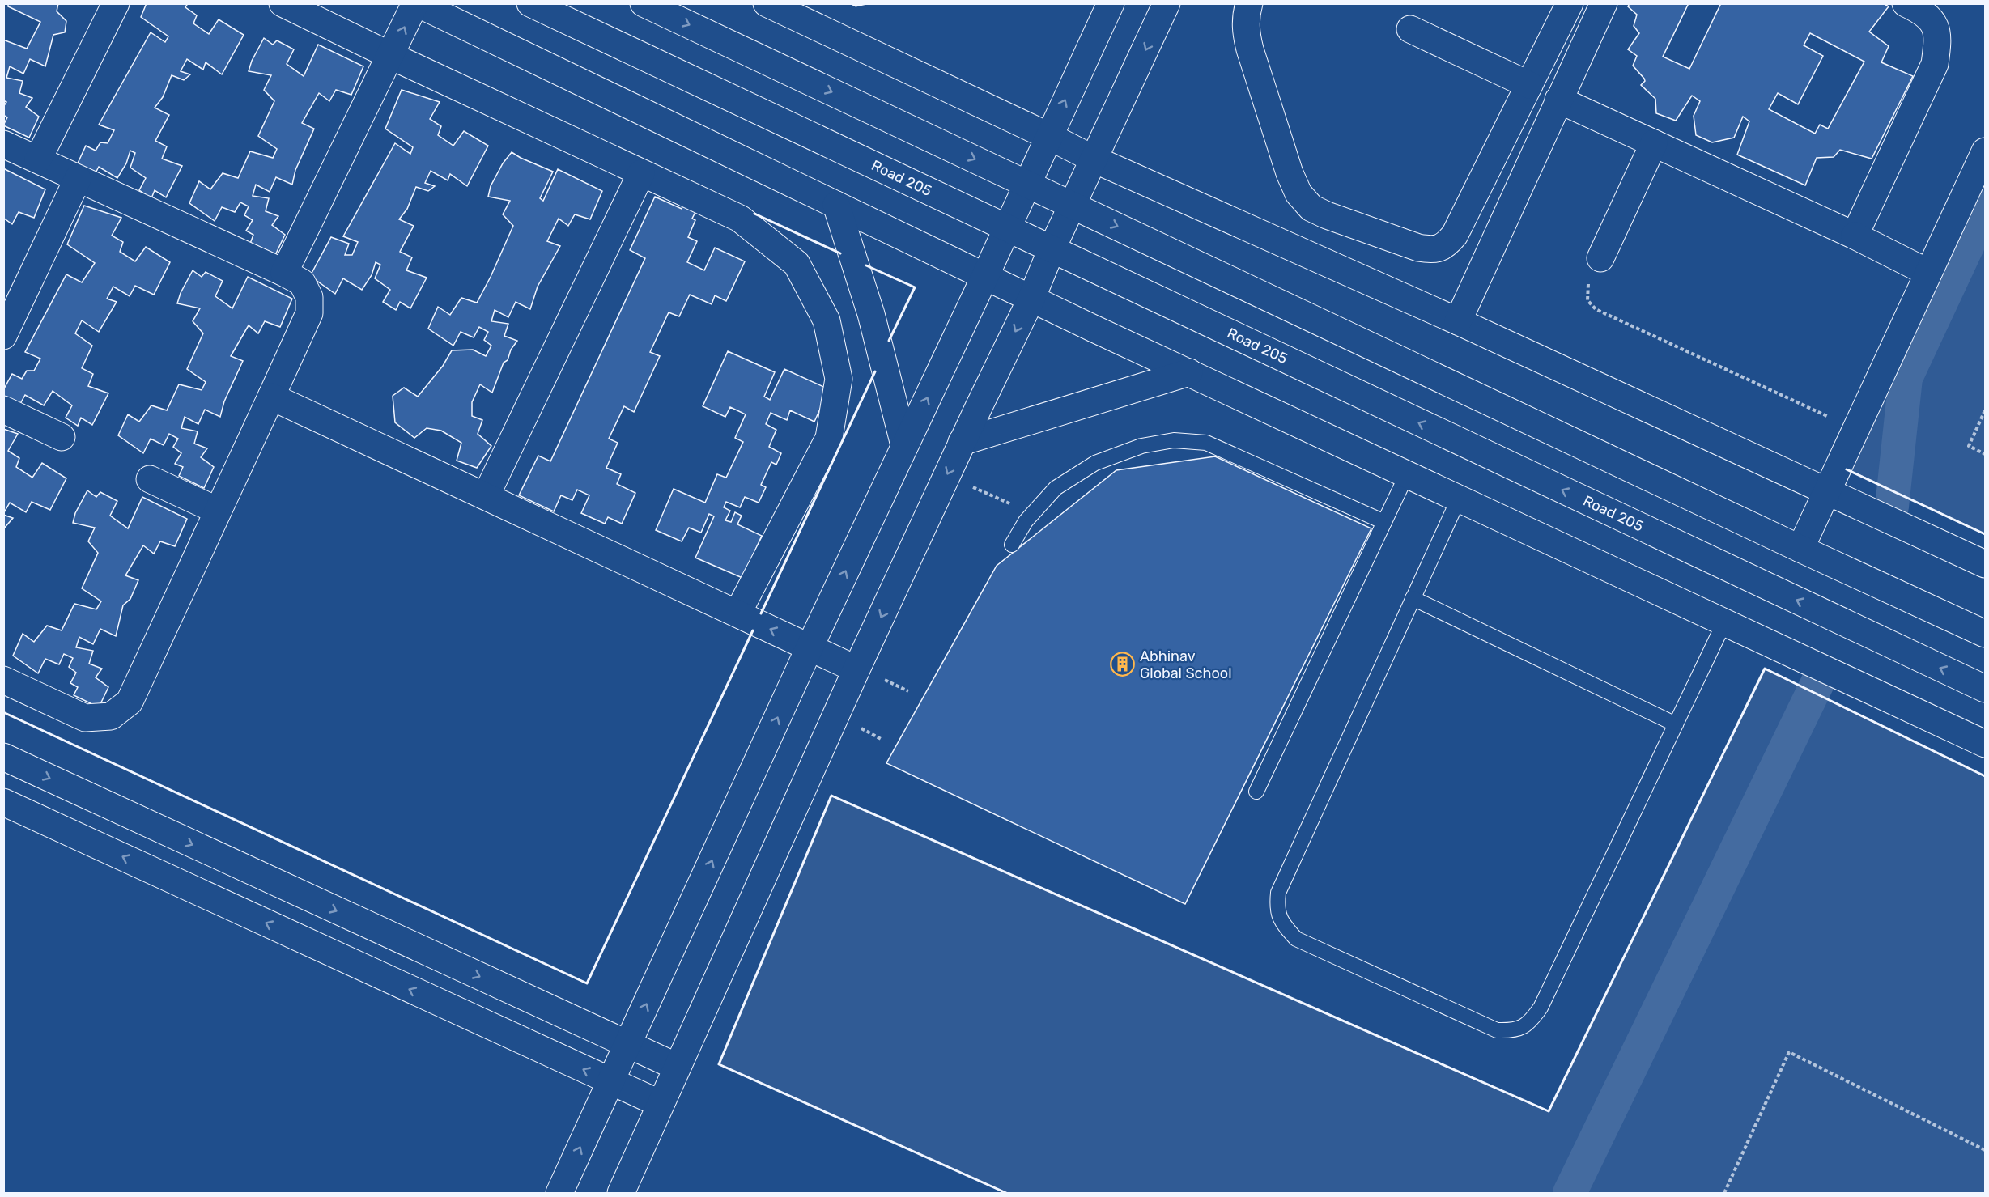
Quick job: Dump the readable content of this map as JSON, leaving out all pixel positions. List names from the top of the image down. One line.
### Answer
{"streets":{"street":["Road 205"]},"places":{"building":["Abhinav Global School"]}}
